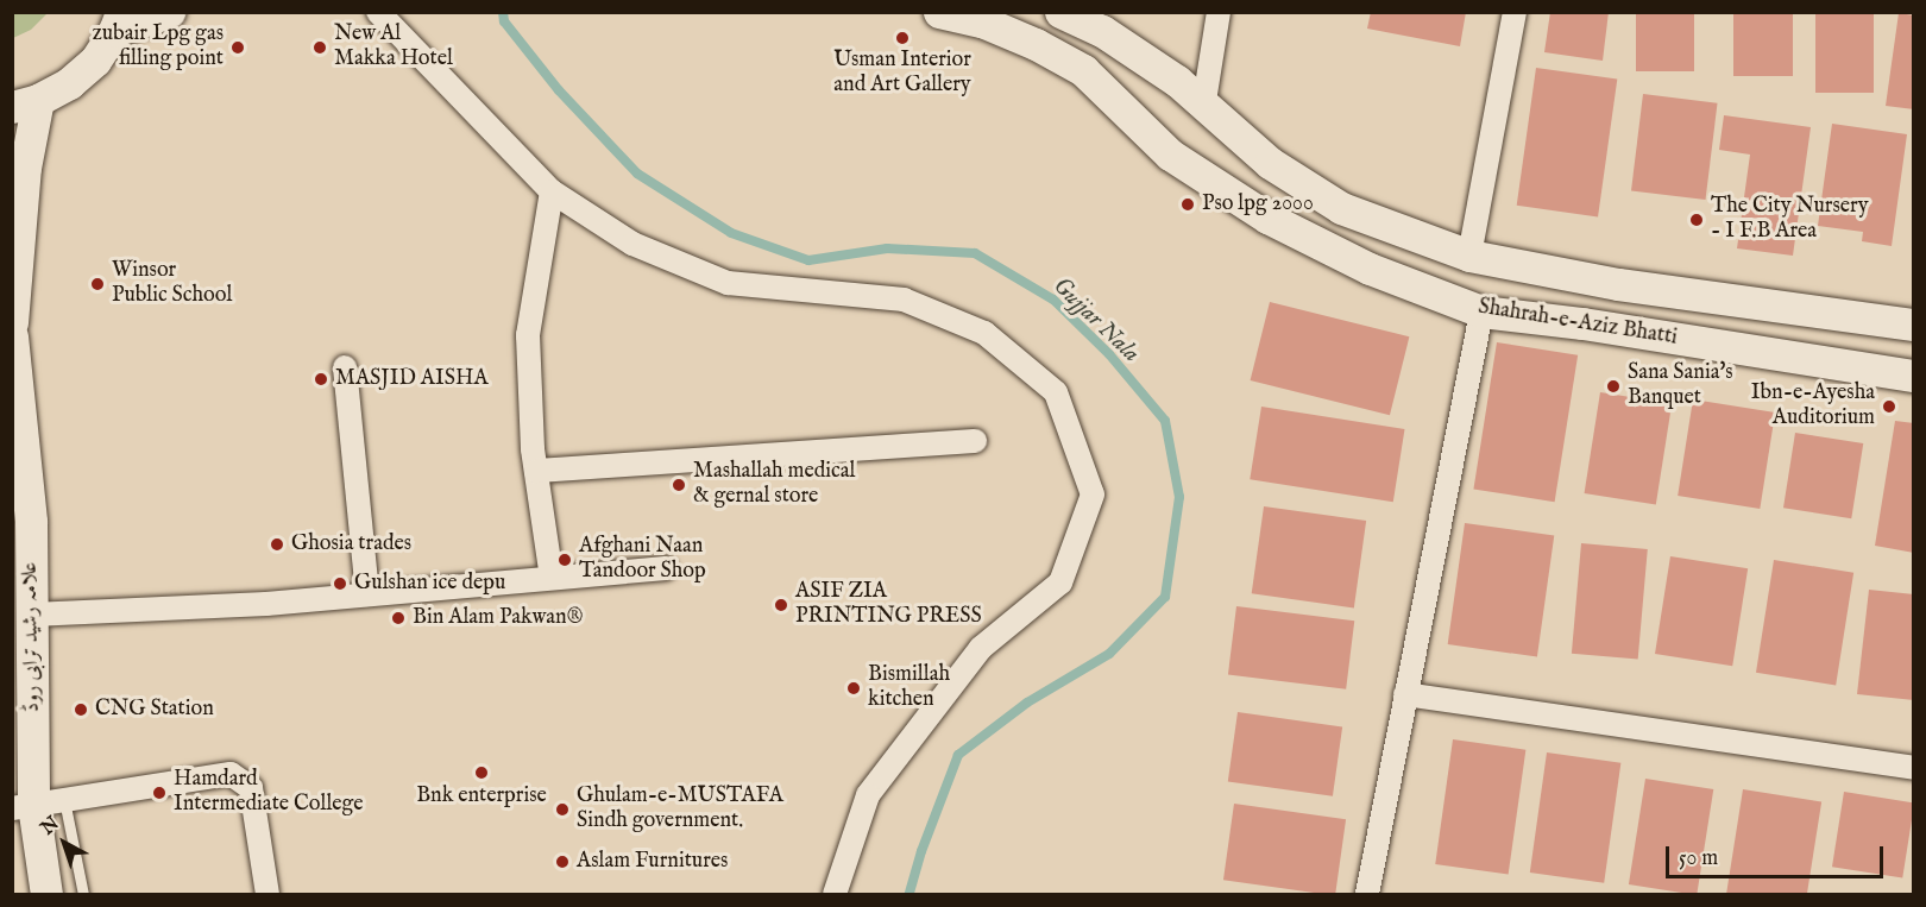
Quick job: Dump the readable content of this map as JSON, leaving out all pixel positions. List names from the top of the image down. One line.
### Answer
{"streets":{"main road":["Shahrah-e-Aziz Bhatti","علامہ رشید ترابی روڈ"]},"water":["Gujjar Nala"],"places":["Usman Interior and Art Gallery","zubair Lpg gas filling point","New Al Makka Hotel","Pso lpg 2000","The City Nursery - I F.B Area","Winsor Public School","MASJID AISHA","Sana Sania's Banquet","Ibn-e-Ayesha Auditorium","Mashallah medical & gernal store","Ghosia trades","Afghani Naan Tandoor Shop","Gulshan ice depu","ASIF ZIA PRINTING PRESS","Bin Alam Pakwan®","Bismillah kitchen","CNG Station","Bnk enterprise","Hamdard Intermediate College","Ghulam-e-MUSTAFA Sindh government.","Aslam Furnitures"],"scale_bar":"50 m","north":"top left"}
